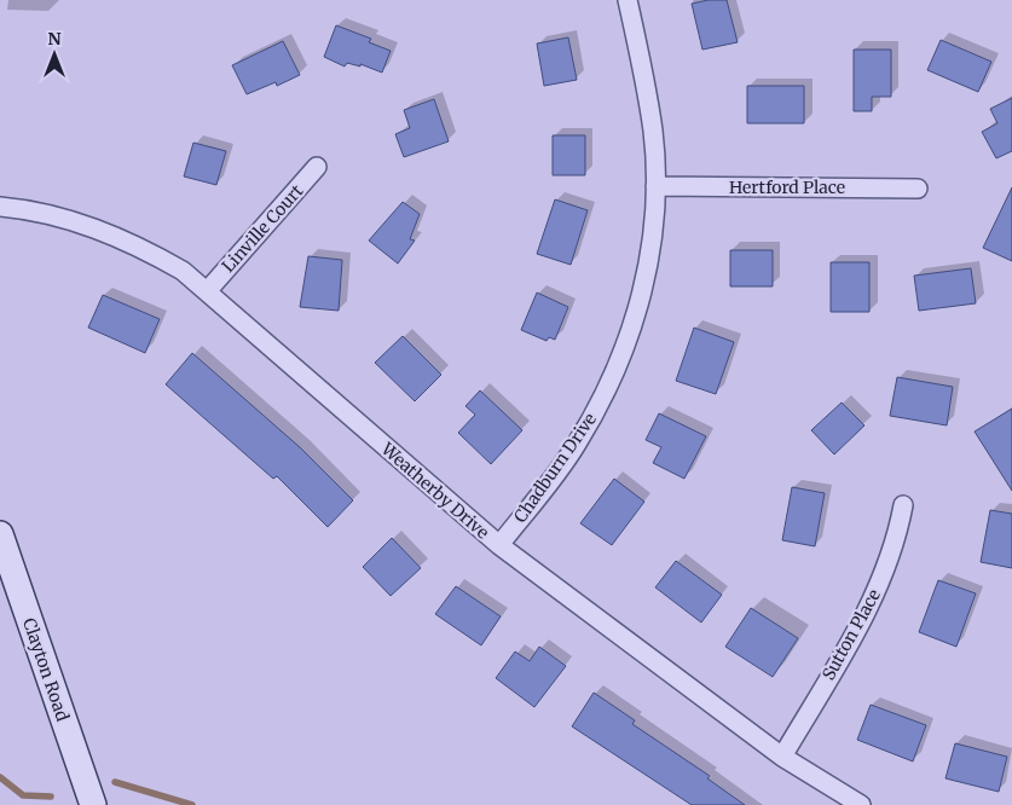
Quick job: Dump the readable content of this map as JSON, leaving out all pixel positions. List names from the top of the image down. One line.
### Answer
{"streets":{"street":["Hertford Place","Linville Court","Chadburn Drive","Weatherby Drive","Sutton Place","Clayton Road"]},"crossings":[["Hertford Place","Chadburn Drive"],["Linville Court","Weatherby Drive"],["Chadburn Drive","Weatherby Drive"],["Weatherby Drive","Sutton Place"]],"north":"top"}
